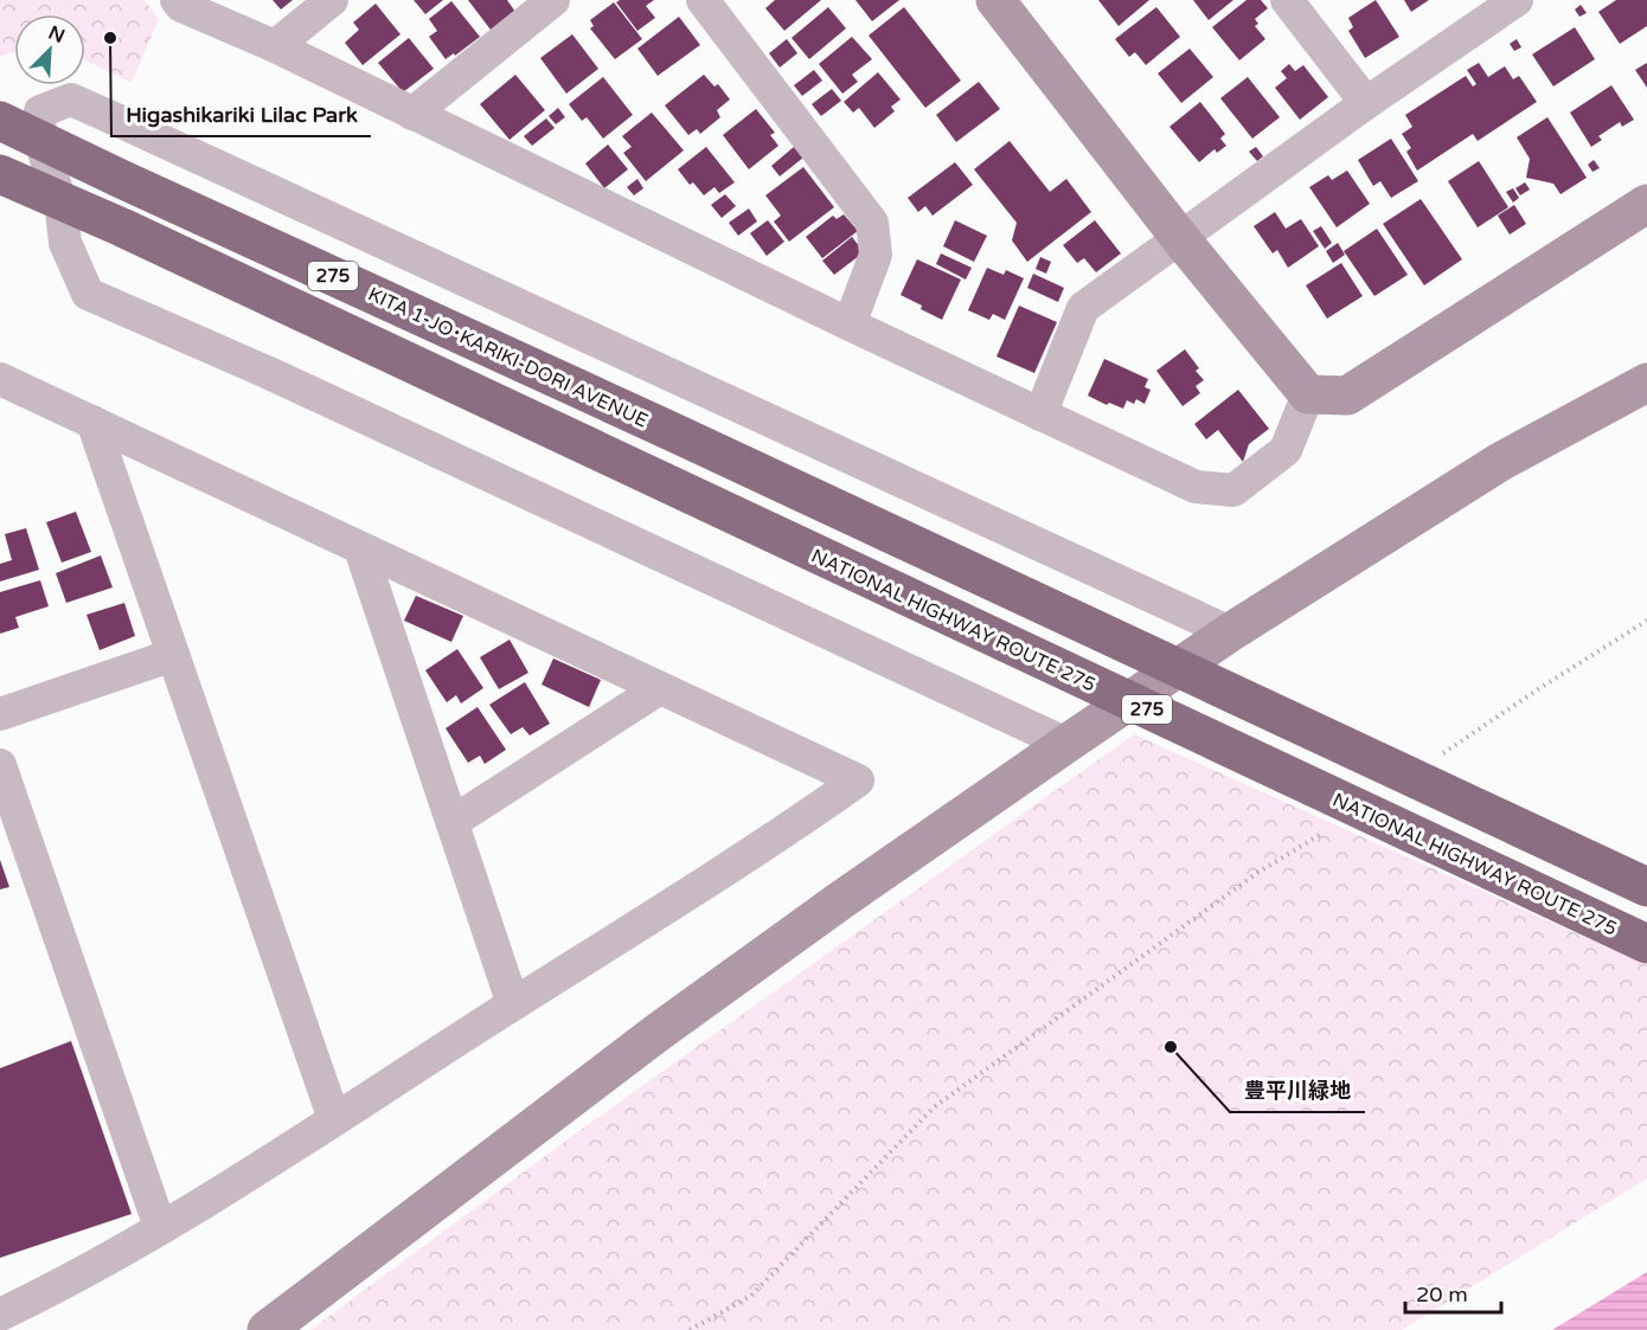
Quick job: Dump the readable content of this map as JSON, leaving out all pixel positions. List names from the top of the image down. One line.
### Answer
{"streets":{"highway":["275","KITA 1-JO･KARIKI-DORI AVENUE","NATIONAL HIGHWAY ROUTE 275"]},"crossings":[["275","NATIONAL HIGHWAY ROUTE 275"]],"places":["Higashikariki Lilac Park","豊平川緑地"],"scale_bar":"20 m","north":"top right"}
